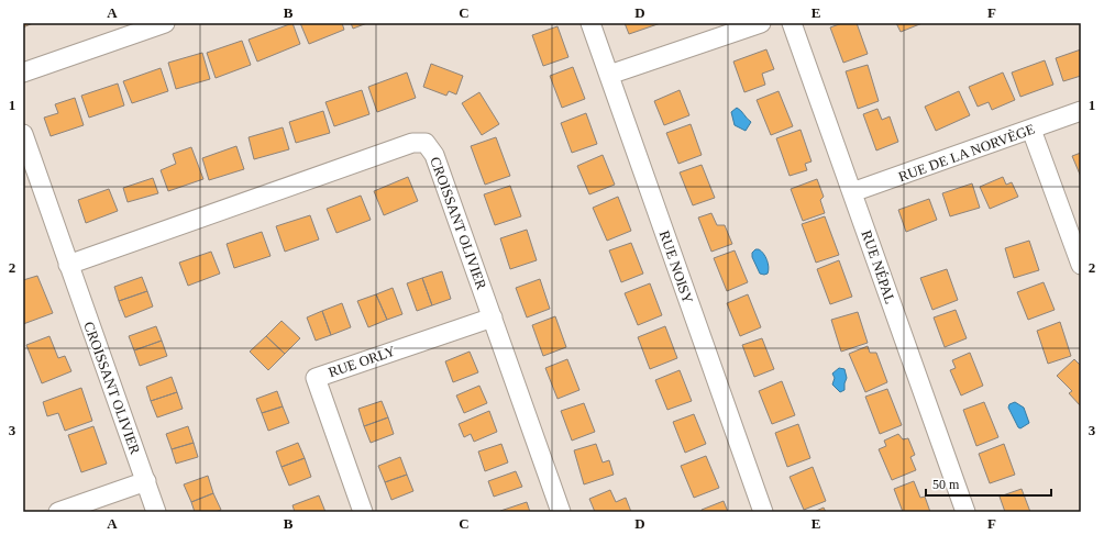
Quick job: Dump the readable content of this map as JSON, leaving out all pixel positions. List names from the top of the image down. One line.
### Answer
{"streets":{"street":["RUE DE LA NORVÈGE","CROISSANT OLIVIER","RUE NOISY","RUE NÉPAL","RUE ORLY"]},"crossings":[["RUE DE LA NORVÈGE","RUE NÉPAL"],["CROISSANT OLIVIER","RUE ORLY"]],"scale_bar":"50 m","grid":{"columns":["A","B","C","D","E","F"],"rows":["1","2","3"]}}
